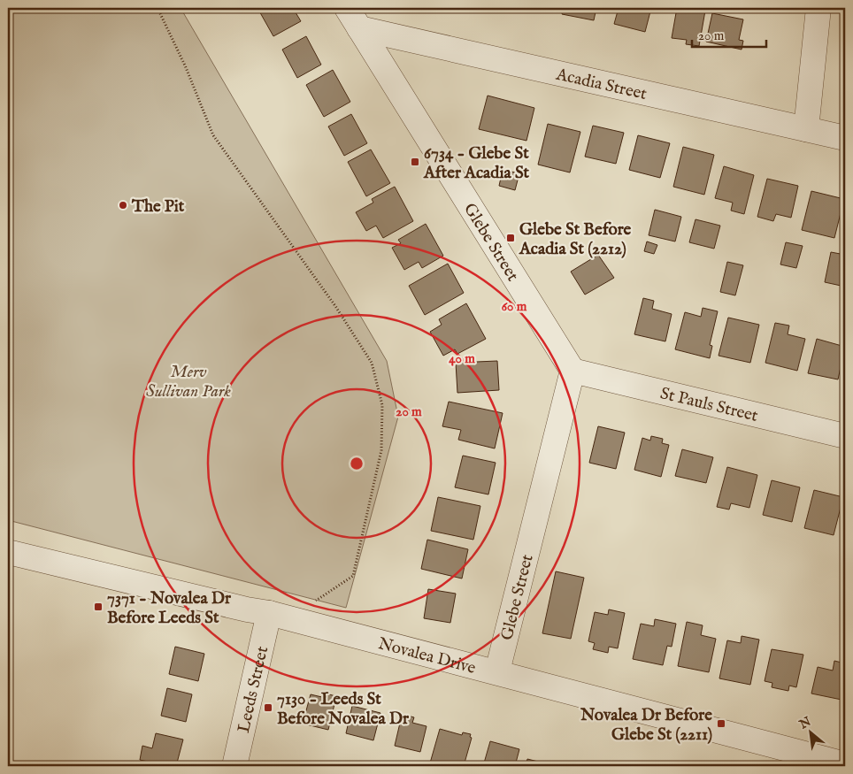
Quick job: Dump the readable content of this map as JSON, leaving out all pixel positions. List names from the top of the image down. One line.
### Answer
{"streets":{"street":["Acadia Street","Glebe Street","St Pauls Street","Novalea Drive","Leeds Street"]},"crossings":[["Acadia Street","Glebe Street"],["Glebe Street","St Pauls Street"],["Glebe Street","Novalea Drive"],["Novalea Drive","Leeds Street"]],"parks":["Merv Sullivan Park"],"places":{"transit":["6734 - Glebe St After Acadia St","Glebe St Before Acadia St (2212)","7371 - Novalea Dr Before Leeds St","7130 - Leeds St Before Novalea Dr","Novalea Dr Before Glebe St (2211)"],"other":["The Pit"]},"scale_bar":"20 m","north":"top left","rings":["60 m","40 m","20 m"]}
